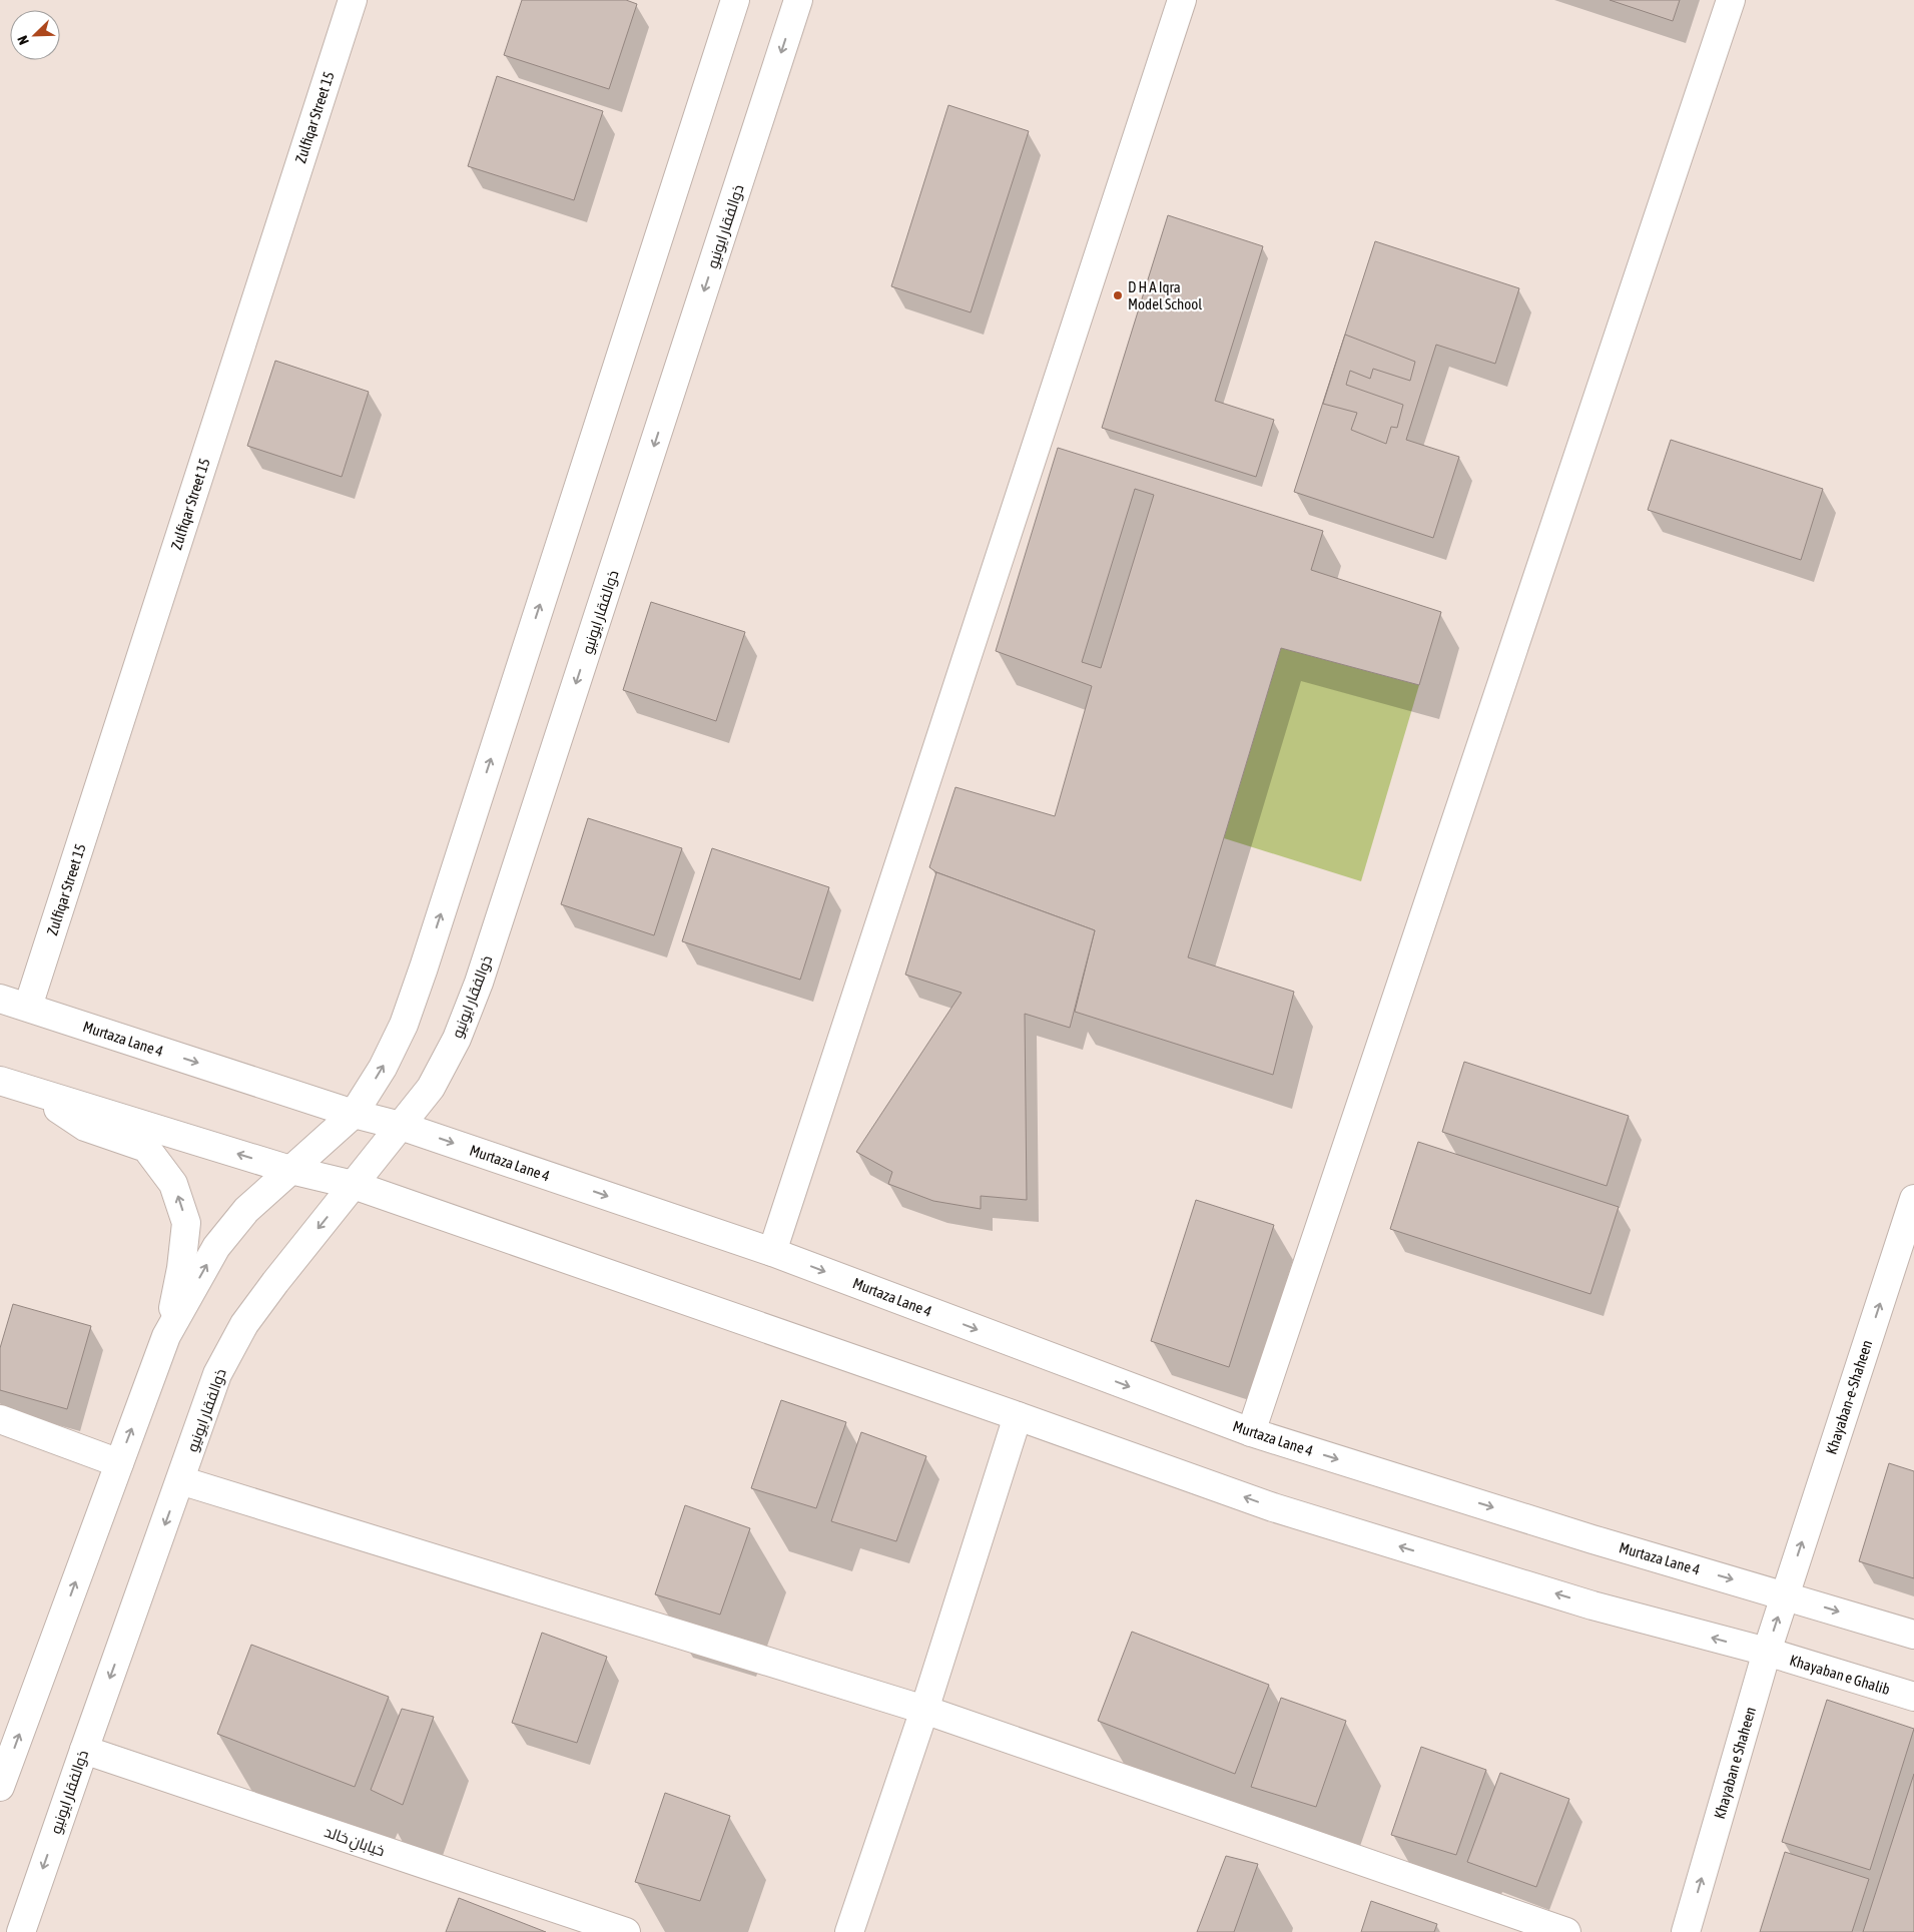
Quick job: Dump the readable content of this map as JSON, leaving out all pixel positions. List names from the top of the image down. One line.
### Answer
{"streets":{"street":["Zulfiqar Street 15","ذوالفقار ایونیو","Murtaza Lane 4","Khayaban-e-Shaheen","Khayaban e Ghalib","Khayaban e Shaheen","خیابانِ خالد"]},"crossings":[["Zulfiqar Street 15","Murtaza Lane 4"],["ذوالفقار ایونیو","Murtaza Lane 4"],["ذوالفقار ایونیو","خیابانِ خالد"],["Murtaza Lane 4","Khayaban-e-Shaheen"],["Murtaza Lane 4","Khayaban e Shaheen"],["Khayaban-e-Shaheen","Khayaban e Shaheen"],["Khayaban e Ghalib","Khayaban e Shaheen"]],"one_way":["Khayaban-e-Shaheen","Khayaban e Shaheen"],"places":["D H A Iqra Model School"],"north":"bottom left"}
